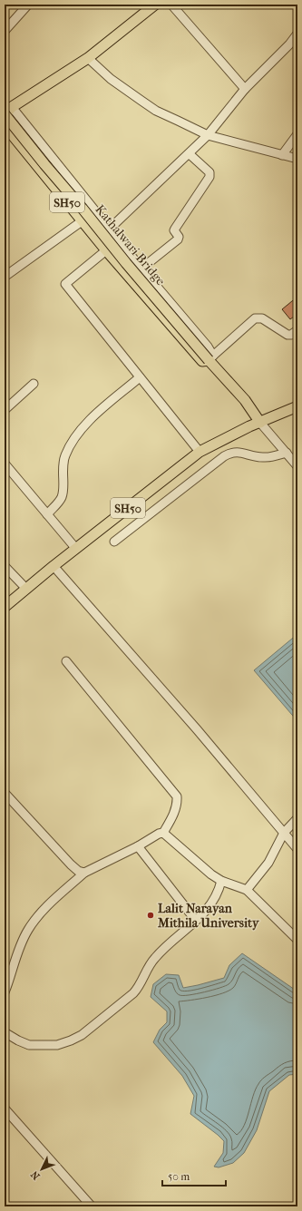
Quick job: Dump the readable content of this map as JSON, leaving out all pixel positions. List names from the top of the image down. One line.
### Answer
{"streets":{"main road":["SH50","Kathalwari Bridge"]},"crossings":[["SH50","Kathalwari Bridge"]],"places":["Lalit Narayan Mithila University"],"scale_bar":"50 m","north":"bottom left"}
